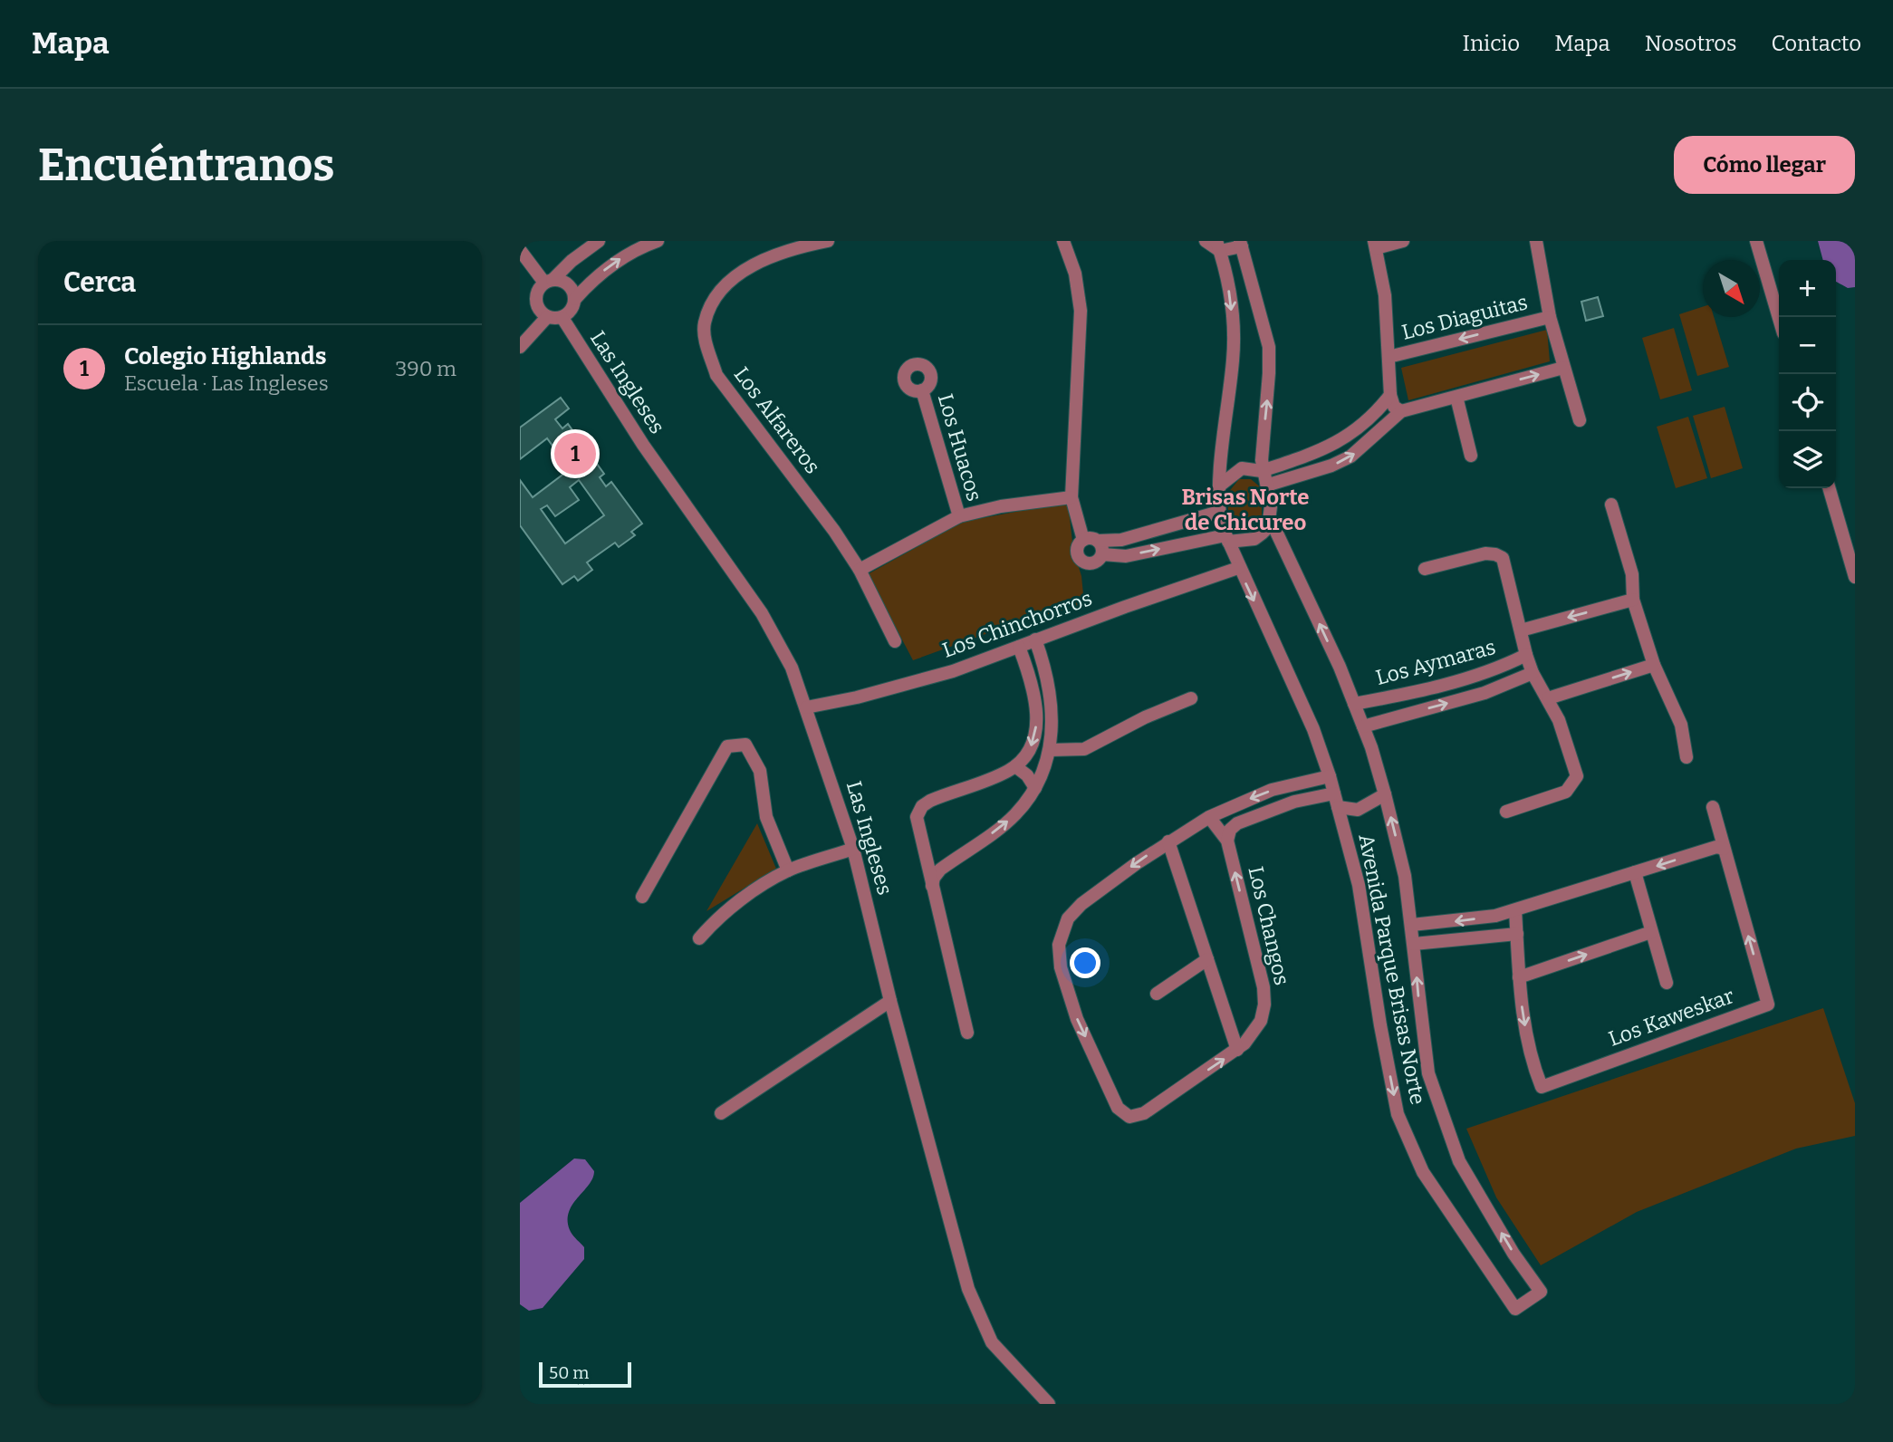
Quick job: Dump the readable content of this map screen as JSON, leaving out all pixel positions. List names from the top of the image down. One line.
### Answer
{"streets":{"street":["Los Diaguitas","Las Ingleses","Los Alfareros","Los Huacos","Los Chinchorros","Los Aymaras","Los Changos","Avenida Parque Brisas Norte","Los Kaweskar"]},"crossings":[["Las Ingleses","Los Chinchorros"],["Los Chinchorros","Avenida Parque Brisas Norte"],["Los Aymaras","Avenida Parque Brisas Norte"],["Los Changos","Avenida Parque Brisas Norte"]],"districts":["Brisas Norte de Chicureo"],"scale_bar":"50 m","north":"bottom right","page":{"header":"Mapa","nav":["Inicio","Mapa","Nosotros","Contacto"],"buttons":"Cómo llegar","title":"Encuéntranos","heading":"Cerca","map_buttons":["+","−"],"list":[{"mark":"1","name":"Colegio Highlands","note":"Escuela · Las Ingleses","value":"390 m"}],"pins":"1","scale":"50 m"}}
